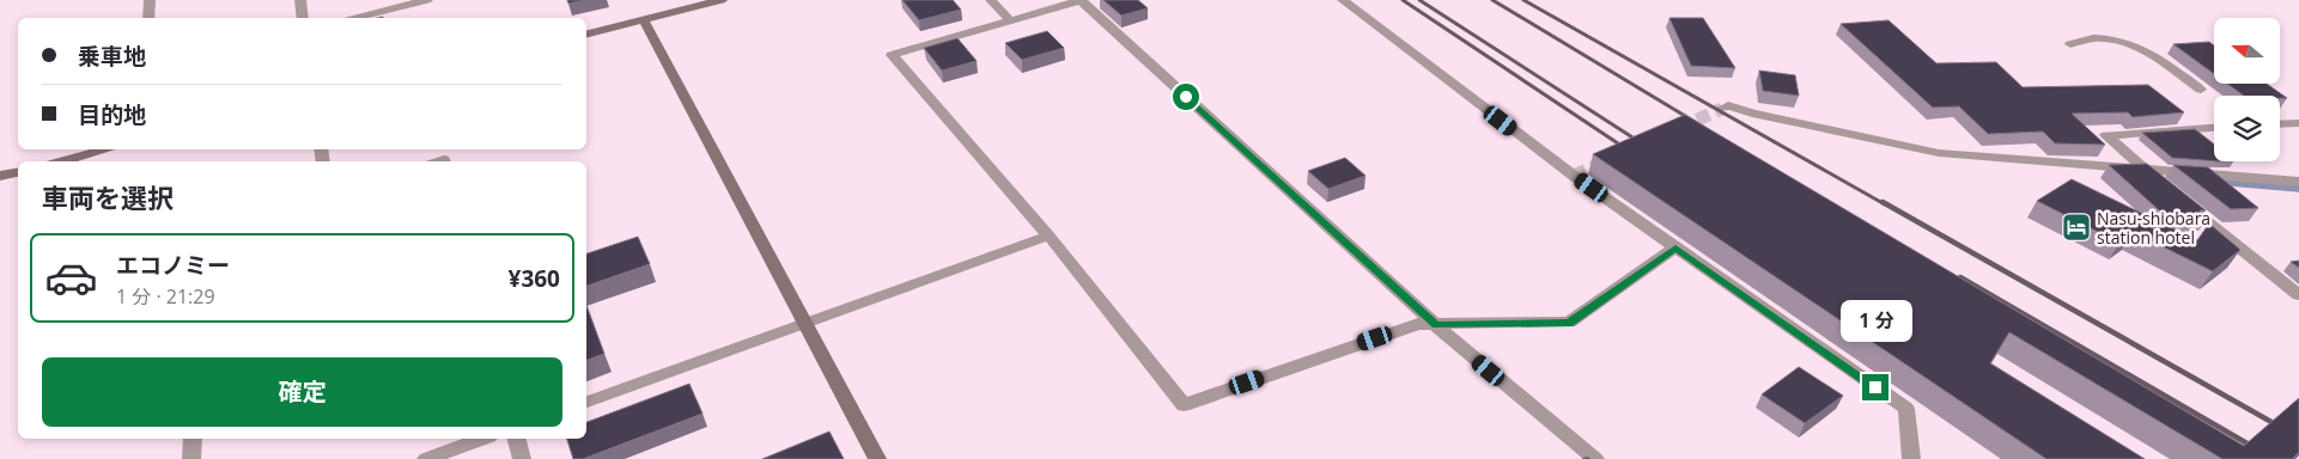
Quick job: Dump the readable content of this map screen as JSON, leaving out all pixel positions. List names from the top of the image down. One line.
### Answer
{"places":{"hotel":["Nasu-shiobara station hotel"]},"north":"left","page":{"banner":["乗車地","目的地"],"heading":"車両を選択","list":[{"name":"エコノミー","note":"1 分 · 21:29","value":"¥360"}],"bubble":"1 分","buttons":"確定"}}
